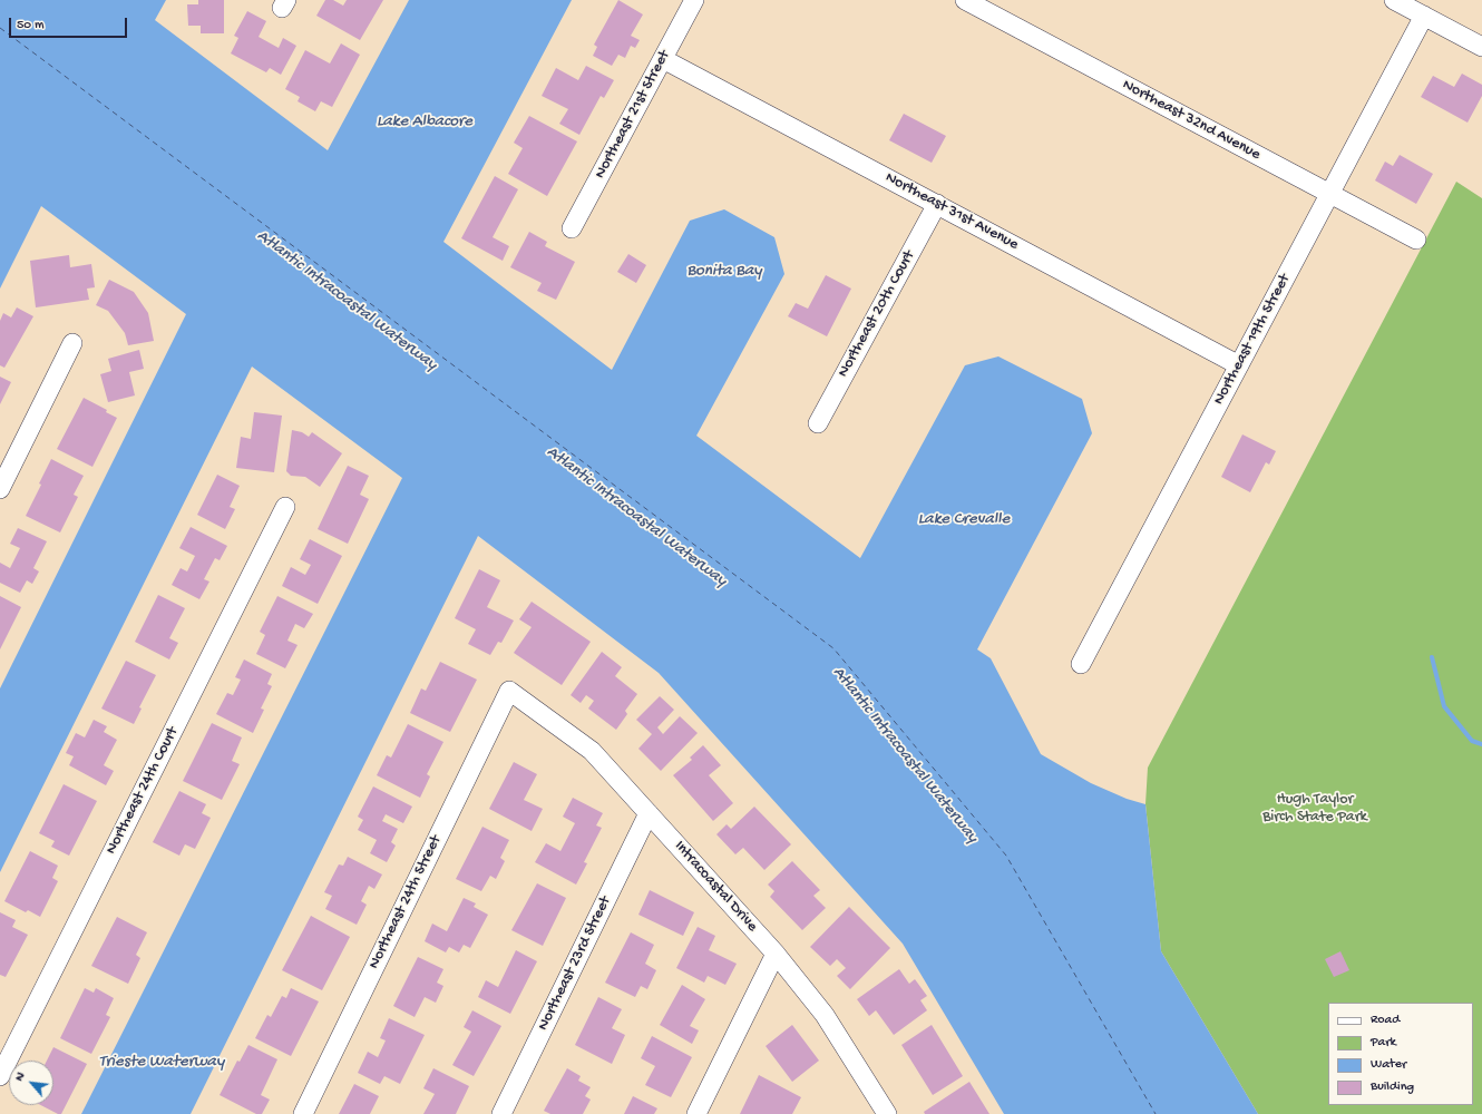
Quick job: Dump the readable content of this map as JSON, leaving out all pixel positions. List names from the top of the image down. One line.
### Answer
{"streets":{"street":["Northeast 21st Street","Northeast 32nd Avenue","Northeast 31st Avenue","Northeast 20th Court","Northeast 19th Street","Northeast 24th Court","Intracoastal Drive","Northeast 24th Street","Northeast 23rd Street"]},"crossings":[["Northeast 21st Street","Northeast 31st Avenue"],["Northeast 32nd Avenue","Northeast 19th Street"],["Northeast 31st Avenue","Northeast 20th Court"],["Northeast 31st Avenue","Northeast 19th Street"],["Intracoastal Drive","Northeast 24th Street"],["Intracoastal Drive","Northeast 23rd Street"]],"water":["Lake Albacore","Bonita Bay","Atlantic Intracoastal Waterway","Lake Crevalle","Trieste Waterway"],"parks":["Hugh Taylor Birch State Park"],"legend":["Road","Park","Water","Building"],"scale_bar":"50 m","north":"top left"}
